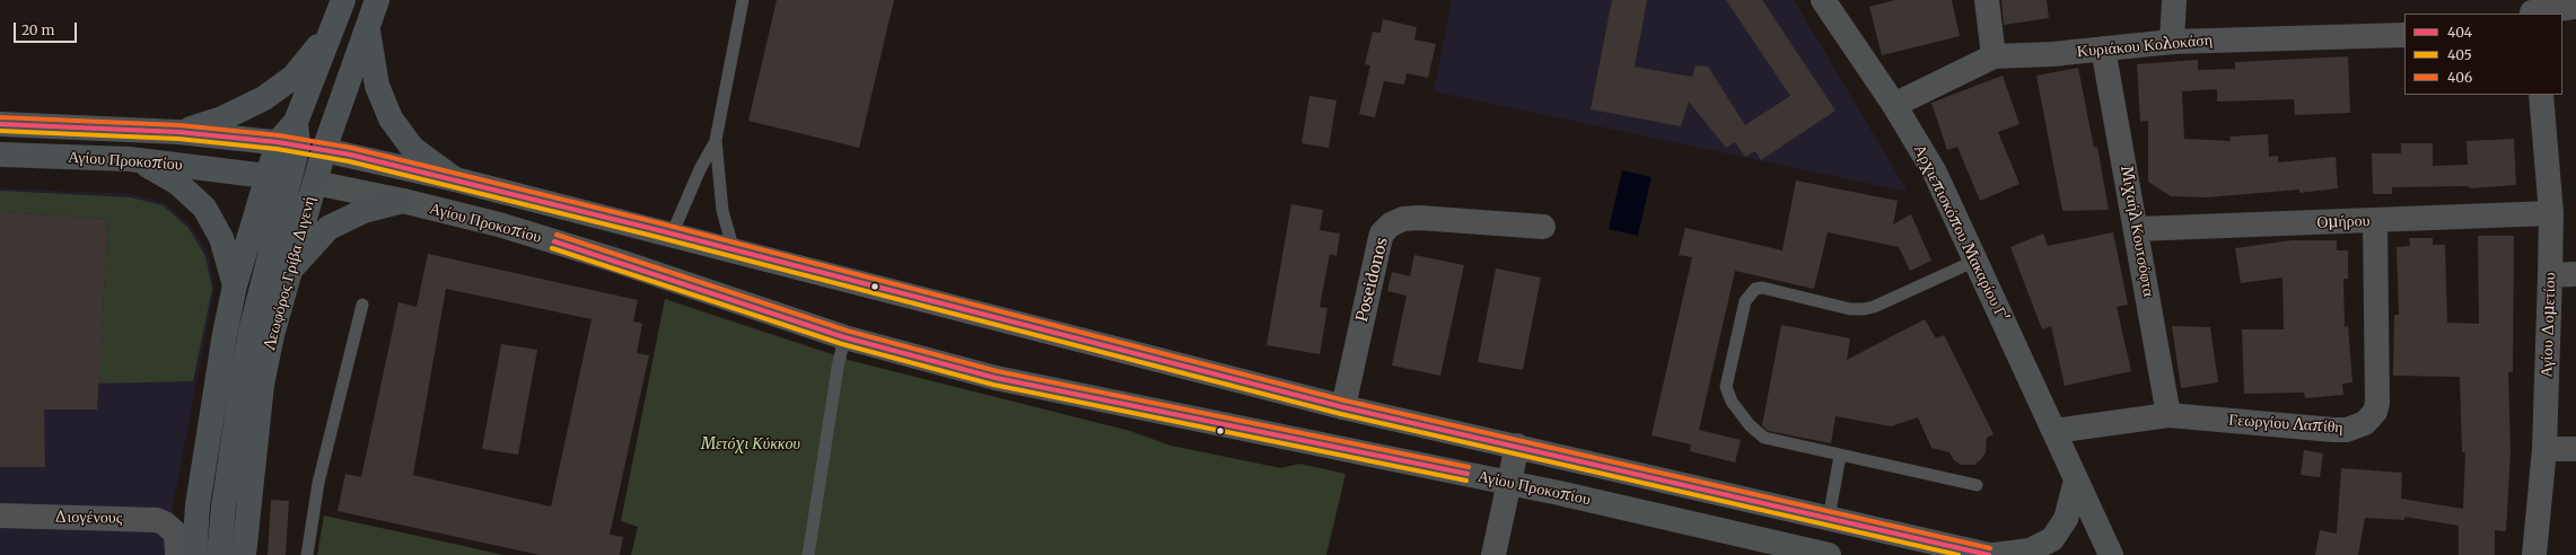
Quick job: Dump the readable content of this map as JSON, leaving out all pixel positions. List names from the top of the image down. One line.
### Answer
{"streets":{"main road":["Αγίου Προκοπίου","Αρχιεπισκόπου Μακαρίου Γ'","Λεωφόρος Γρίβα Διγενή"],"street":["Κυριάκου Κολοκάση","Ομήρου","Μιχαήλ Κουτσόφτα","Poseidonos","Αγίου Δομετίου","Γεωργίου Λαπίθη","Διογένους"]},"crossings":[["Κυριάκου Κολοκάση","Μιχαήλ Κουτσόφτα"],["Κυριάκου Κολοκάση","Αρχιεπισκόπου Μακαρίου Γ'"],["Αγίου Προκοπίου","Λεωφόρος Γρίβα Διγενή"],["Αγίου Προκοπίου","Poseidonos"],["Ομήρου","Μιχαήλ Κουτσόφτα"],["Ομήρου","Αγίου Δομετίου"],["Ομήρου","Γεωργίου Λαπίθη"],["Μιχαήλ Κουτσόφτα","Γεωργίου Λαπίθη"],["Αρχιεπισκόπου Μακαρίου Γ'","Γεωργίου Λαπίθη"]],"parks":["Μετόχι Κύκκου"],"lines":["transit line 406","transit line 404","transit line 405"],"legend":["404","405","406"],"scale_bar":"20 m"}
